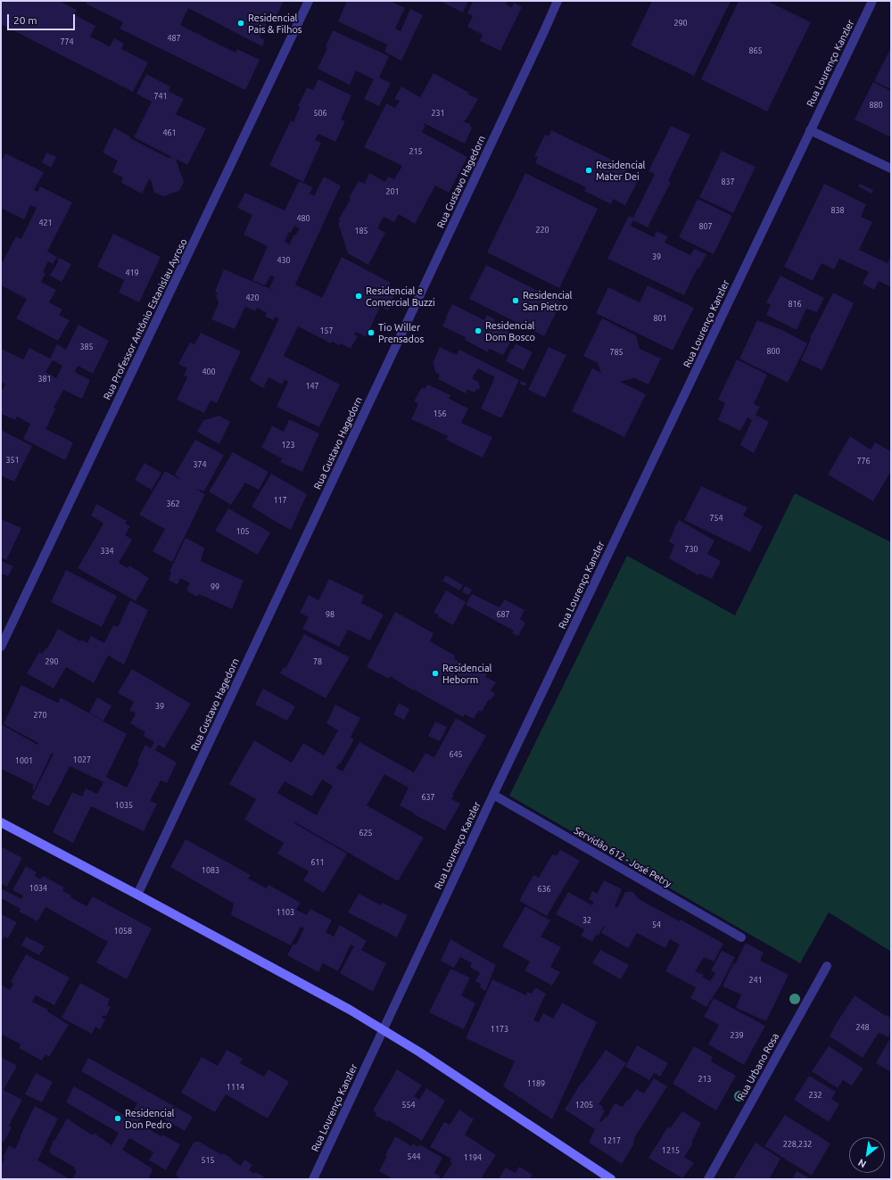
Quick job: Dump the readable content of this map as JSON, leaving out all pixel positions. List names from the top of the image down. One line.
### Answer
{"streets":{"street":["Rua Lourenço Kanzler","Rua Gustavo Hagedorn","Rua Professor Antônio Estanislau Ayroso","Servidão 612 - José Petry","Rua Urbano Rosa"]},"crossings":[["Rua Lourenço Kanzler","Servidão 612 - José Petry"]],"places":["Residencial Pais & Filhos","Residencial Mater Dei","Residencial e Comercial Buzzi","Residencial San Pietro","Residencial Dom Bosco","Tio Willer Prensados","Residencial Heborm","Residencial Don Pedro"],"house_numbers":["290","487","774","865","741","880","506","231","461","215","837","201","838","480","421","807","220","185","39","430","419","420","816","801","157","385","800","785","400","381","147","156","123","351","776","374","117","362","754","105","730","334","99","98","687","290","78","39","270","645","1027","1001","637","1035","625","611","1083","1034","636","1103","32","54","1058","241","248","1173","239","213","1189","1114","232","554","1205","1217","228,232","1215","544","1194","515"],"scale_bar":"20 m","north":"bottom left"}
